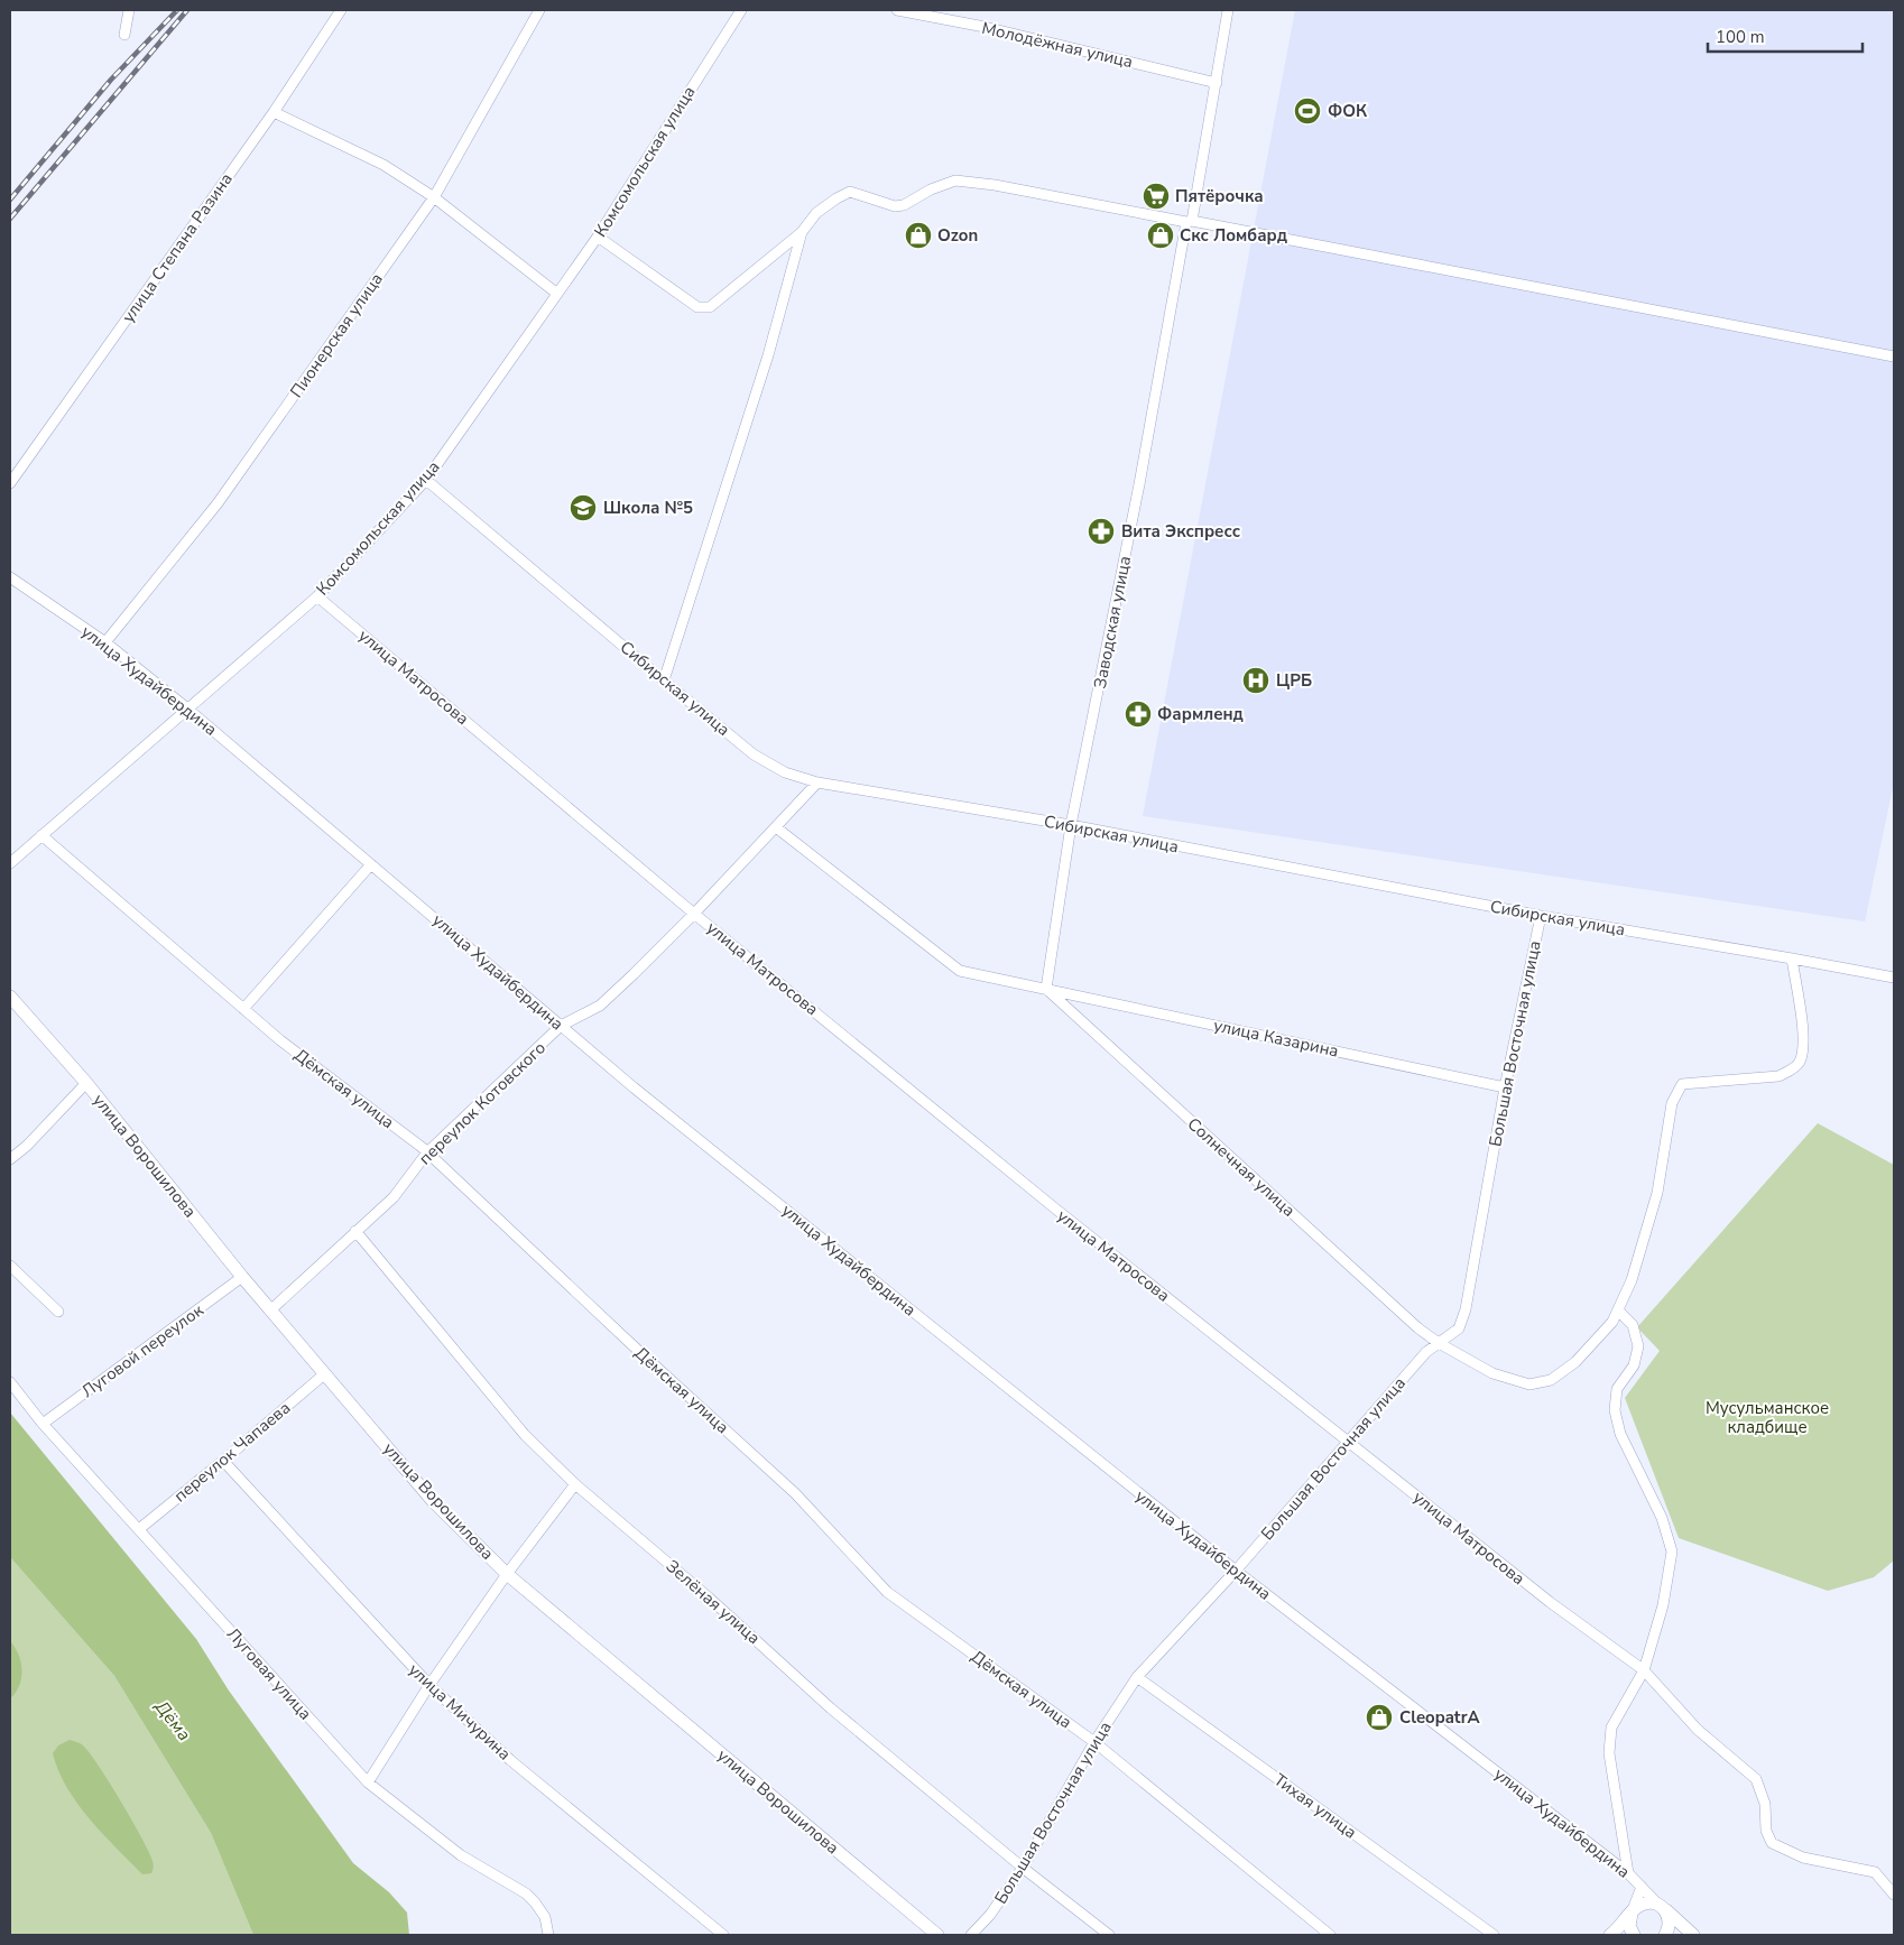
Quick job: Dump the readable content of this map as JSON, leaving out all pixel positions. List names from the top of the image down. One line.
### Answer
{"streets":{"street":["Молодёжная улица","Комсомольская улица","улица Степана Разина","Пионерская улица","Заводская улица","улица Матросова","улица Худайбердина","Сибирская улица","улица Казарина","Большая Восточная улица","Дёмская улица","переулок Котовского","улица Ворошилова","Солнечная улица","Луговой переулок","переулок Чапаева","Зелёная улица","Луговая улица","улица Мичурина","Тихая улица"]},"crossings":[["Молодёжная улица","Заводская улица"],["Комсомольская улица","улица Матросова"],["Комсомольская улица","улица Худайбердина"],["Комсомольская улица","Сибирская улица"],["Комсомольская улица","Дёмская улица"],["Пионерская улица","улица Худайбердина"],["Заводская улица","Сибирская улица"],["Заводская улица","улица Казарина"],["Заводская улица","Солнечная улица"],["улица Матросова","Большая Восточная улица"],["улица Матросова","переулок Котовского"],["улица Худайбердина","Большая Восточная улица"],["улица Худайбердина","переулок Котовского"],["Сибирская улица","Большая Восточная улица"],["Сибирская улица","переулок Котовского"],["Сибирская улица","Солнечная улица"],["улица Казарина","Большая Восточная улица"],["улица Казарина","переулок Котовского"],["улица Казарина","Солнечная улица"],["Большая Восточная улица","Дёмская улица"],["Большая Восточная улица","Солнечная улица"],["Большая Восточная улица","Зелёная улица"],["Большая Восточная улица","Тихая улица"],["Дёмская улица","переулок Котовского"],["переулок Котовского","улица Ворошилова"],["переулок Котовского","Зелёная улица"],["улица Ворошилова","Луговой переулок"],["улица Ворошилова","переулок Чапаева"],["Луговой переулок","Луговая улица"],["переулок Чапаева","Луговая улица"],["переулок Чапаева","улица Мичурина"]],"water":["Дёма"],"parks":["Мусульманское кладбище"],"places":{"sports":["ФОК"],"supermarket":["Пятёрочка"],"shop":["Ozon","Скс Ломбард","CleopatrA"],"school or university":["Школа №5"],"pharmacy":["Вита Экспресс","Фармленд"],"hospital":["ЦРБ"]},"scale_bar":"100 m"}
